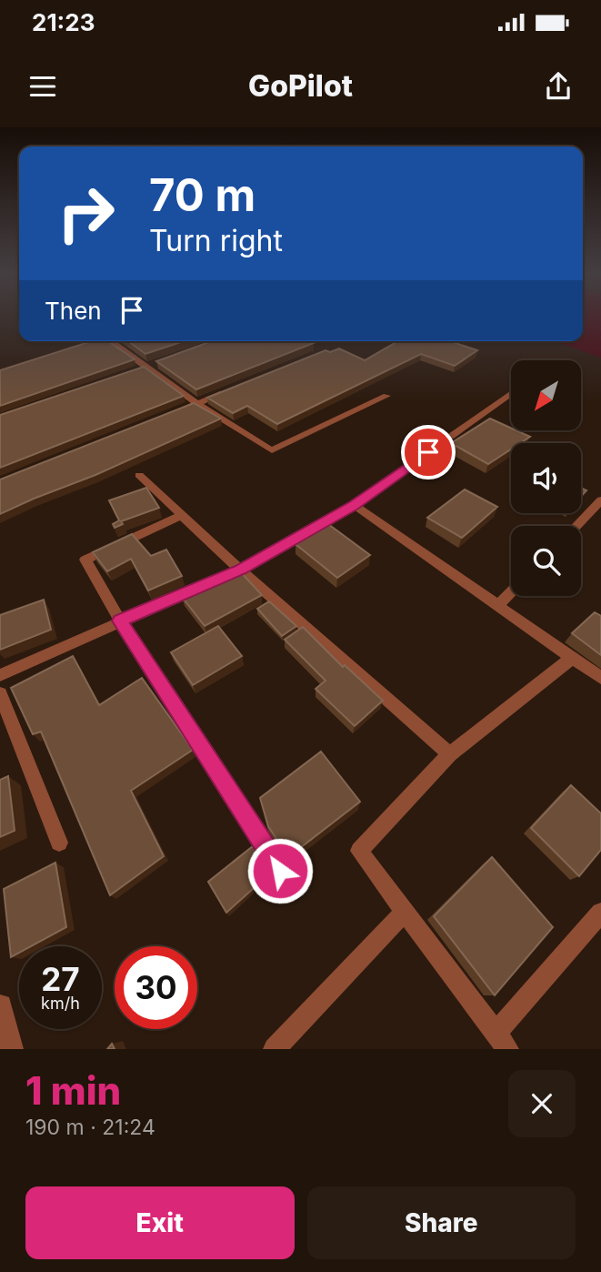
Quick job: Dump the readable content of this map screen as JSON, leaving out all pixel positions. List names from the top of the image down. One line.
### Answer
{"north":"bottom left","page":{"status":"21:23","header":"GoPilot","turn":["70 m","Turn right"],"then":"Then","speed":"27 km/h","limit":"30","heading":["1 min","190 m · 21:24"],"buttons":["Exit","Share"]}}
